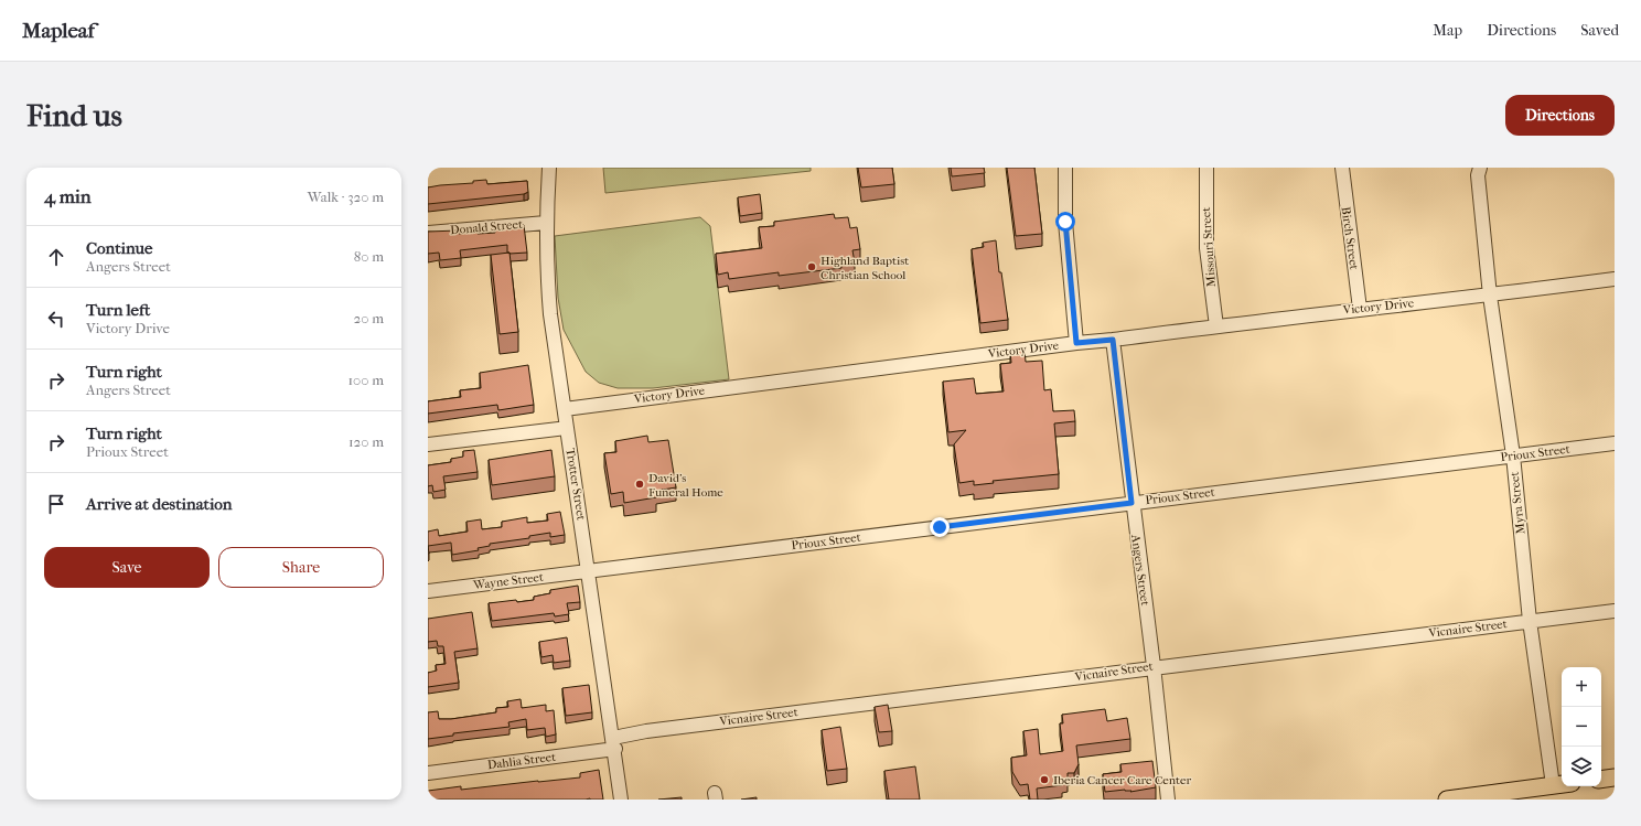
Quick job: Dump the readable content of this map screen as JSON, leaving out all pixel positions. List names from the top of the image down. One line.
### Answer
{"streets":{"street":["Donald Street","Birch Street","Missouri Street","Victory Drive","Prioux Street","Trotter Street","Myra Street","Angers Street","Wayne Street","Vicnaire Street","Dahlia Street"]},"crossings":[["Donald Street","Trotter Street"],["Birch Street","Victory Drive"],["Missouri Street","Victory Drive"],["Victory Drive","Trotter Street"],["Victory Drive","Myra Street"],["Victory Drive","Angers Street"],["Prioux Street","Trotter Street"],["Prioux Street","Myra Street"],["Prioux Street","Angers Street"],["Prioux Street","Wayne Street"],["Trotter Street","Wayne Street"],["Trotter Street","Vicnaire Street"],["Trotter Street","Dahlia Street"],["Myra Street","Vicnaire Street"],["Angers Street","Vicnaire Street"],["Vicnaire Street","Dahlia Street"]],"places":["Highland Baptist Christian School","David's Funeral Home","Iberia Cancer Care Center"],"page":{"header":"Mapleaf","nav":["Map","Directions","Saved"],"buttons":["Directions",["Save","Share"]],"title":"Find us","heading":["4 min","Walk · 320 m"],"list":[["Continue","Angers Street","80 m"],["Turn left","Victory Drive","20 m"],["Turn right","Angers Street","100 m"],["Turn right","Prioux Street","120 m"],"Arrive at destination"],"map_buttons":["+","−"]}}
